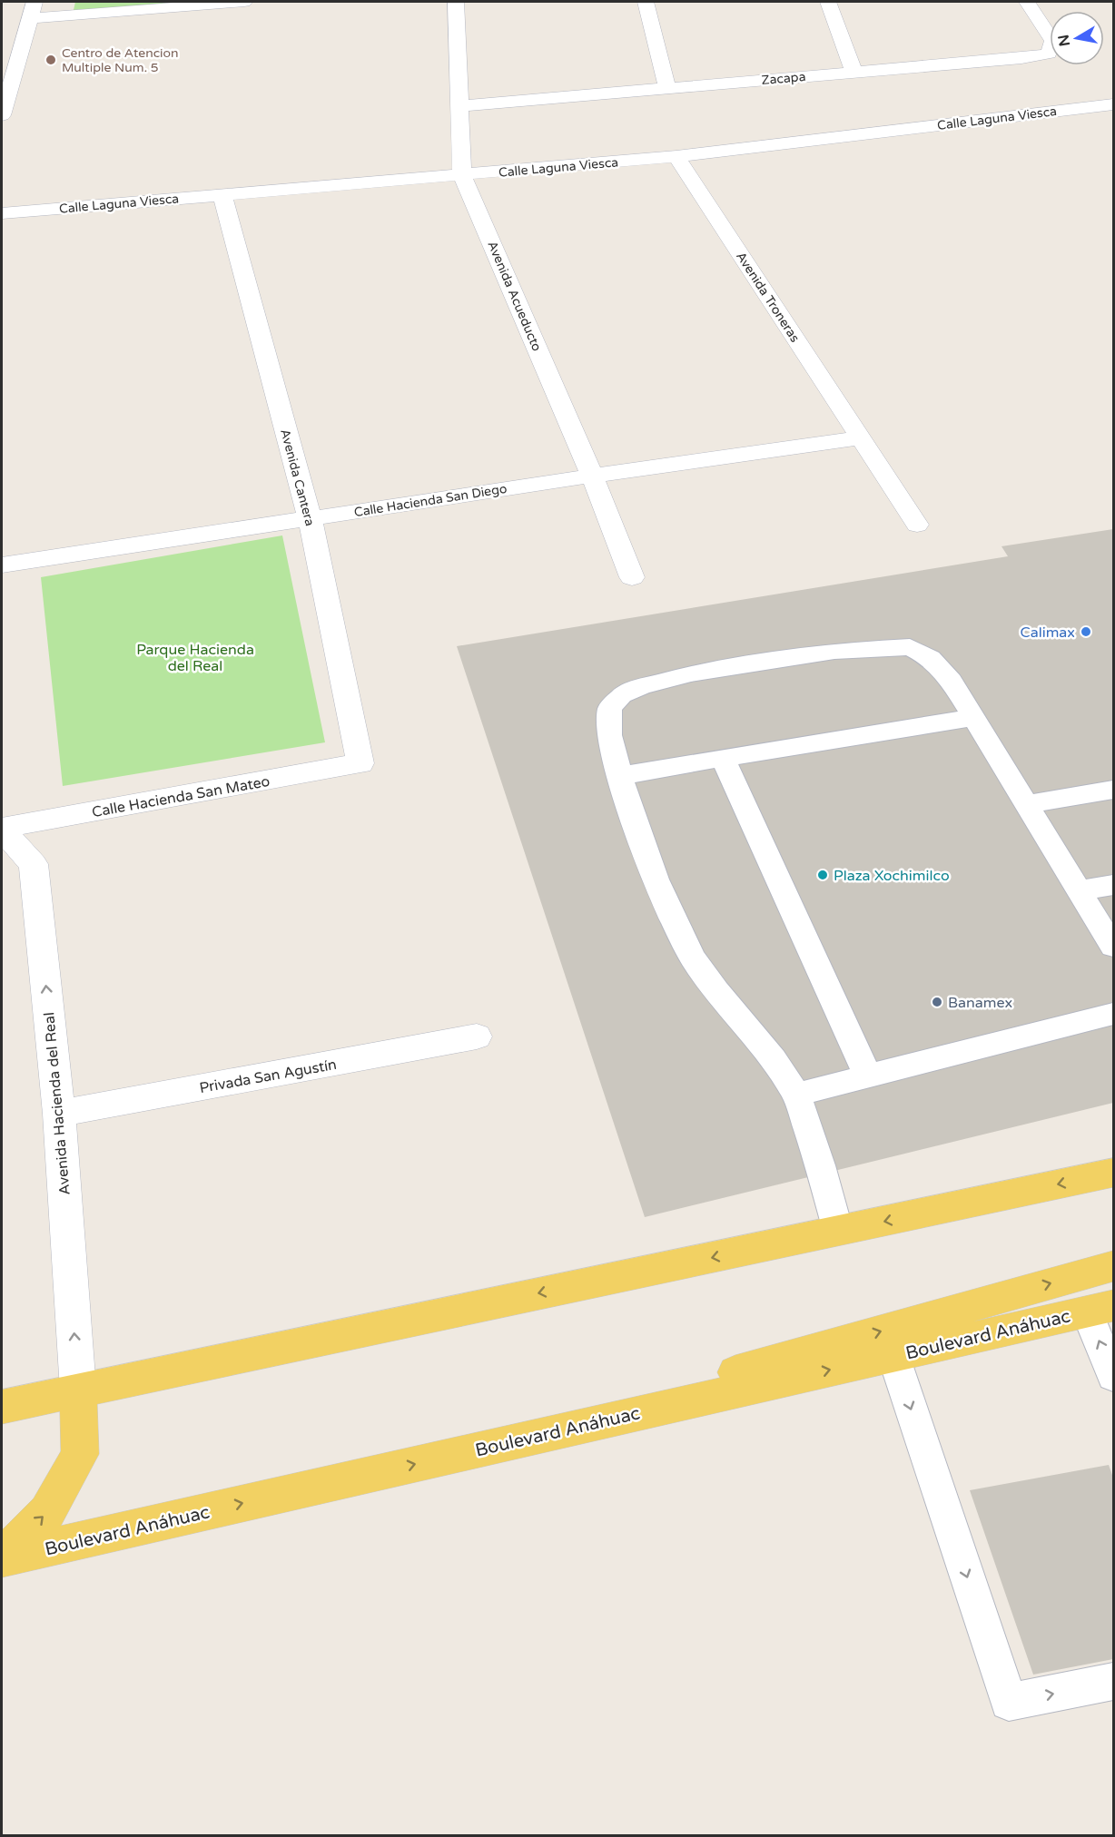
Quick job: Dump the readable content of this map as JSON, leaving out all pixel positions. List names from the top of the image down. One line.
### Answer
{"streets":{"main road":["Boulevard Anáhuac"],"street":["Zacapa","Calle Laguna Viesca","Avenida Acueducto","Avenida Troneras","Avenida Cantera","Calle Hacienda San Diego","Calle Hacienda San Mateo","Privada San Agustín","Avenida Hacienda del Real"]},"crossings":[["Zacapa","Avenida Acueducto"],["Calle Laguna Viesca","Avenida Acueducto"],["Calle Laguna Viesca","Avenida Troneras"],["Calle Laguna Viesca","Avenida Cantera"],["Avenida Acueducto","Calle Hacienda San Diego"],["Avenida Troneras","Calle Hacienda San Diego"],["Avenida Cantera","Calle Hacienda San Diego"],["Avenida Cantera","Calle Hacienda San Mateo"],["Calle Hacienda San Mateo","Avenida Hacienda del Real"],["Privada San Agustín","Avenida Hacienda del Real"]],"one_way":["Avenida Hacienda del Real"],"parks":["Parque Hacienda del Real"],"places":["Centro de Atencion Multiple Num. 5","Calimax","Plaza Xochimilco","Banamex"],"north":"left"}
